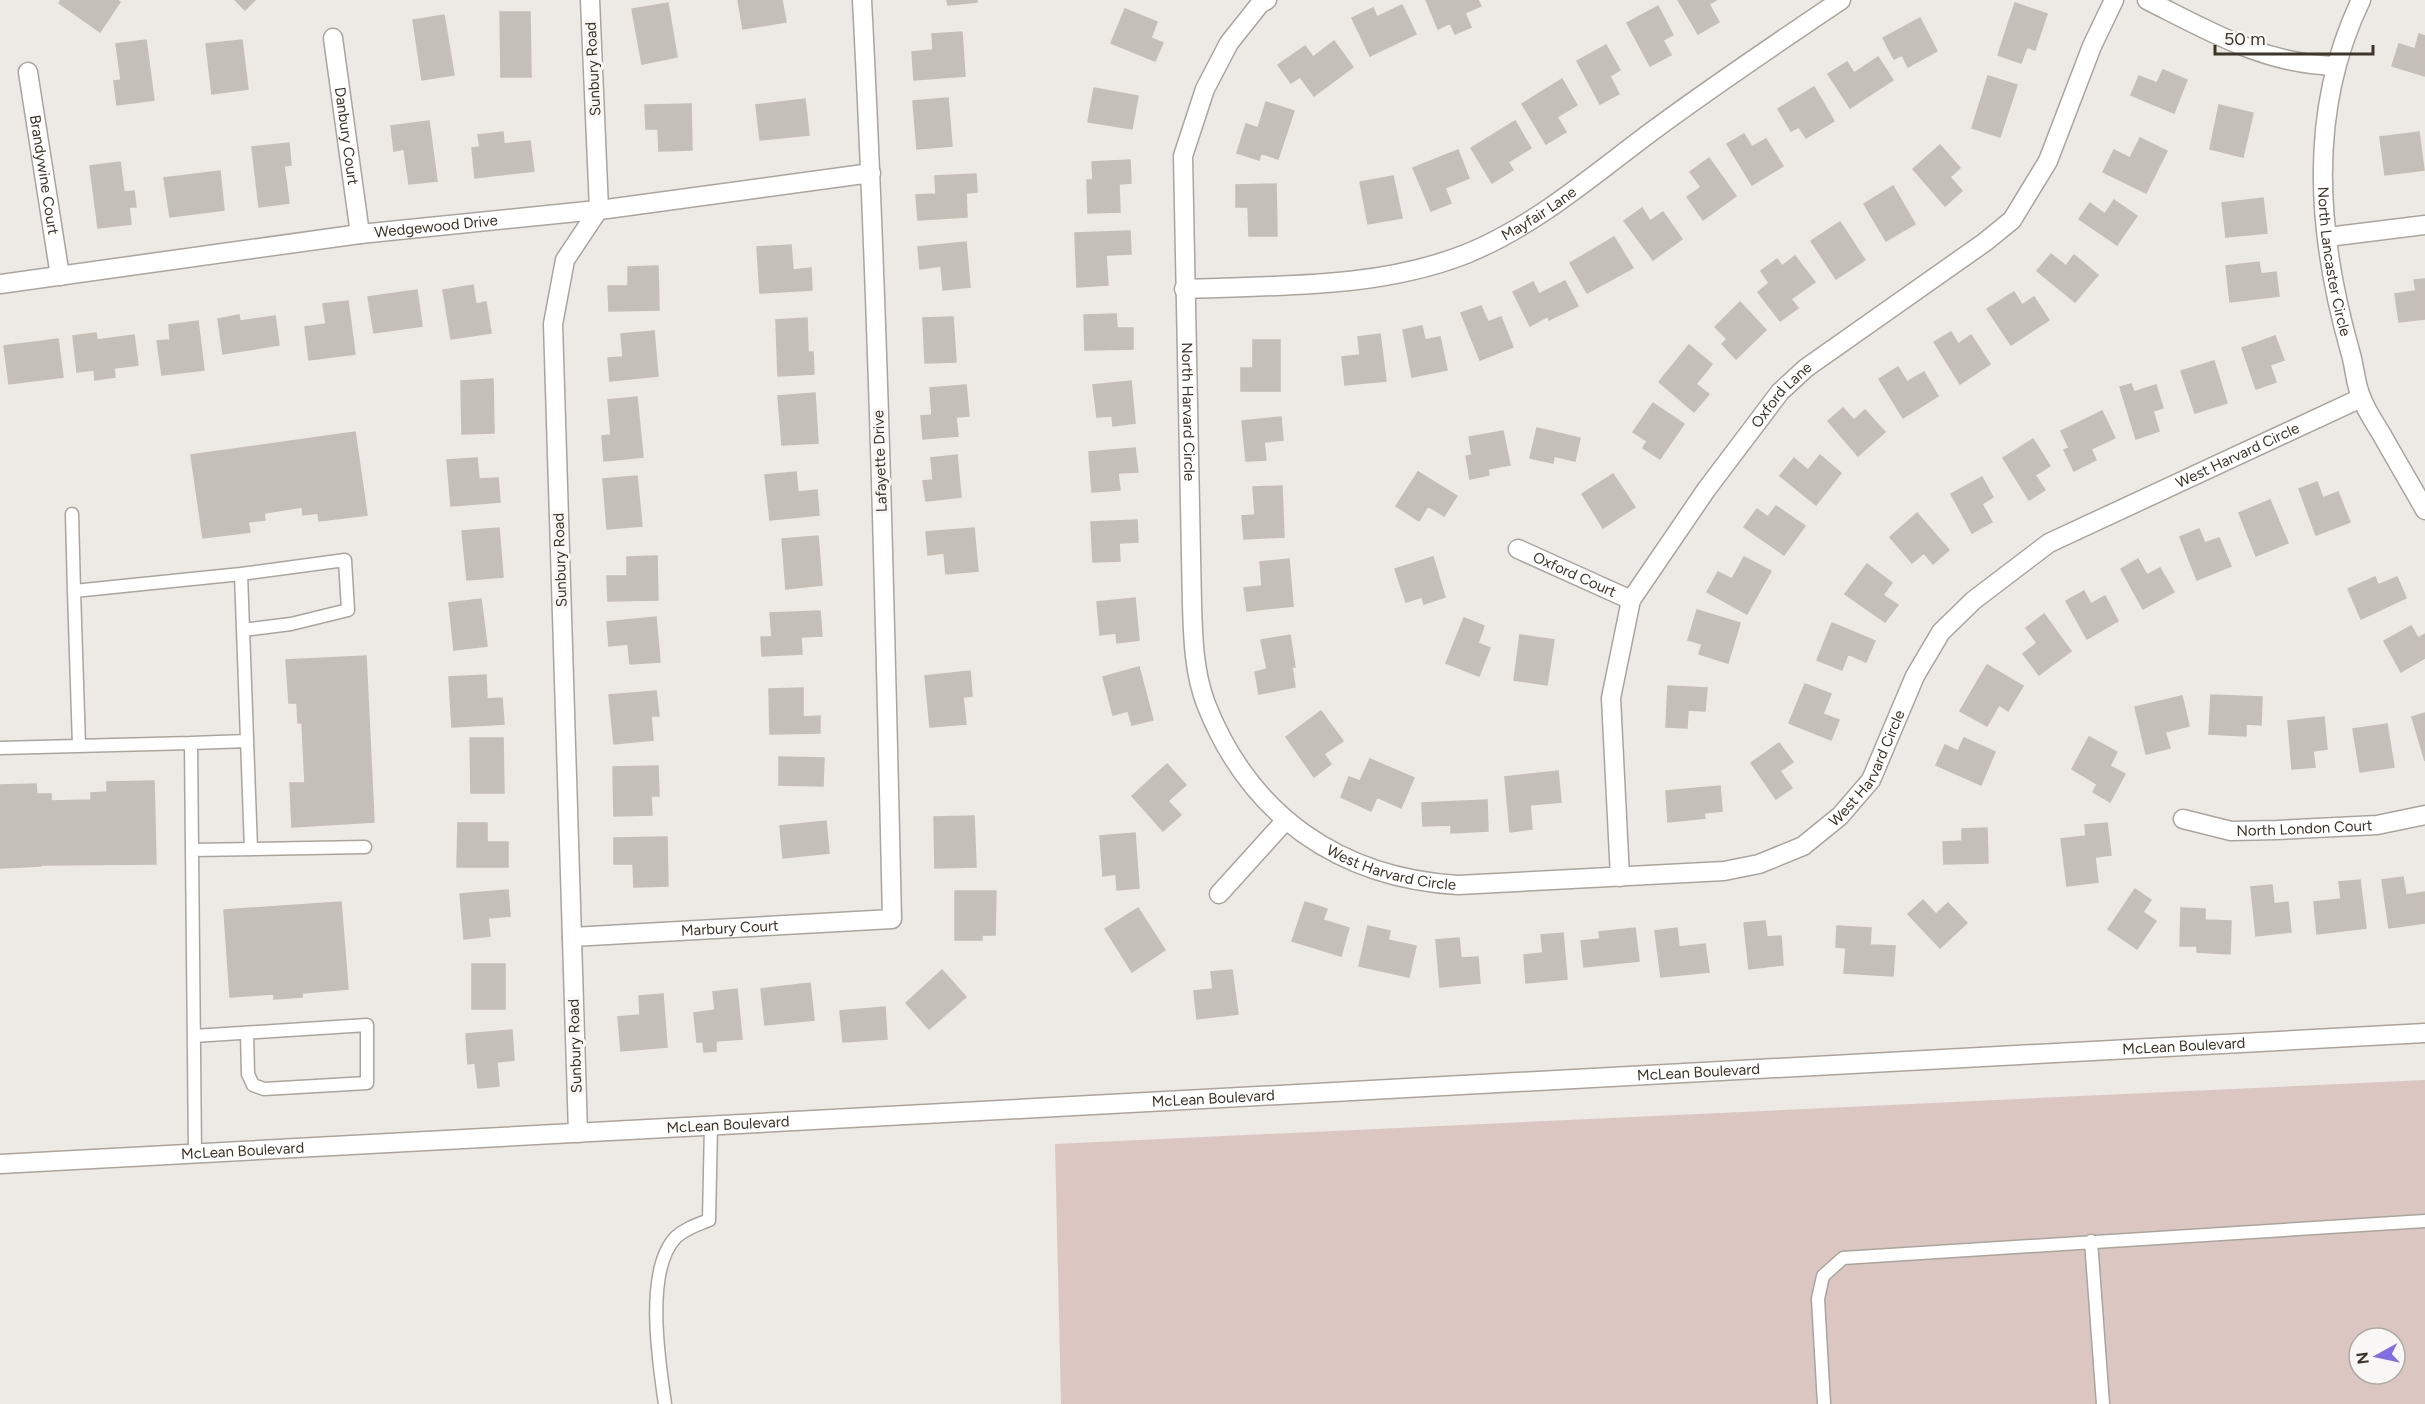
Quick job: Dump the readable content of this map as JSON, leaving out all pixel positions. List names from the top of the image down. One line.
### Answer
{"streets":{"street":["Sunbury Road","Danbury Court","Brandywine Court","Mayfair Lane","Wedgewood Drive","North Lancaster Circle","Oxford Lane","North Harvard Circle","West Harvard Circle","Lafayette Drive","Oxford Court","North London Court","Marbury Court","McLean Boulevard"]},"crossings":[["Sunbury Road","Wedgewood Drive"],["Sunbury Road","Marbury Court"],["Sunbury Road","McLean Boulevard"],["Danbury Court","Wedgewood Drive"],["Brandywine Court","Wedgewood Drive"],["Mayfair Lane","North Harvard Circle"],["Wedgewood Drive","Lafayette Drive"],["North Lancaster Circle","West Harvard Circle"],["Oxford Lane","West Harvard Circle"],["Oxford Lane","Oxford Court"],["North Harvard Circle","West Harvard Circle"],["Lafayette Drive","Marbury Court"]],"scale_bar":"50 m","north":"left"}
